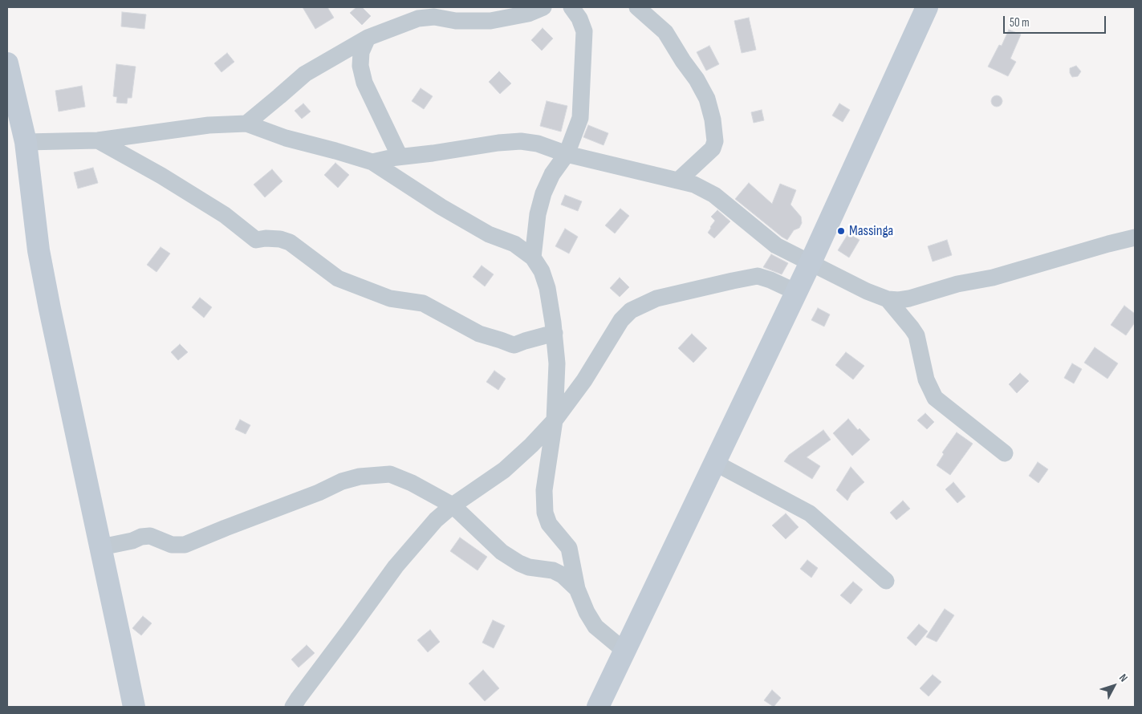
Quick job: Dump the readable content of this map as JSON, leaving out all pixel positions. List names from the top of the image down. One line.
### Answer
{"places":["Massinga"],"scale_bar":"50 m","north":"top right"}
